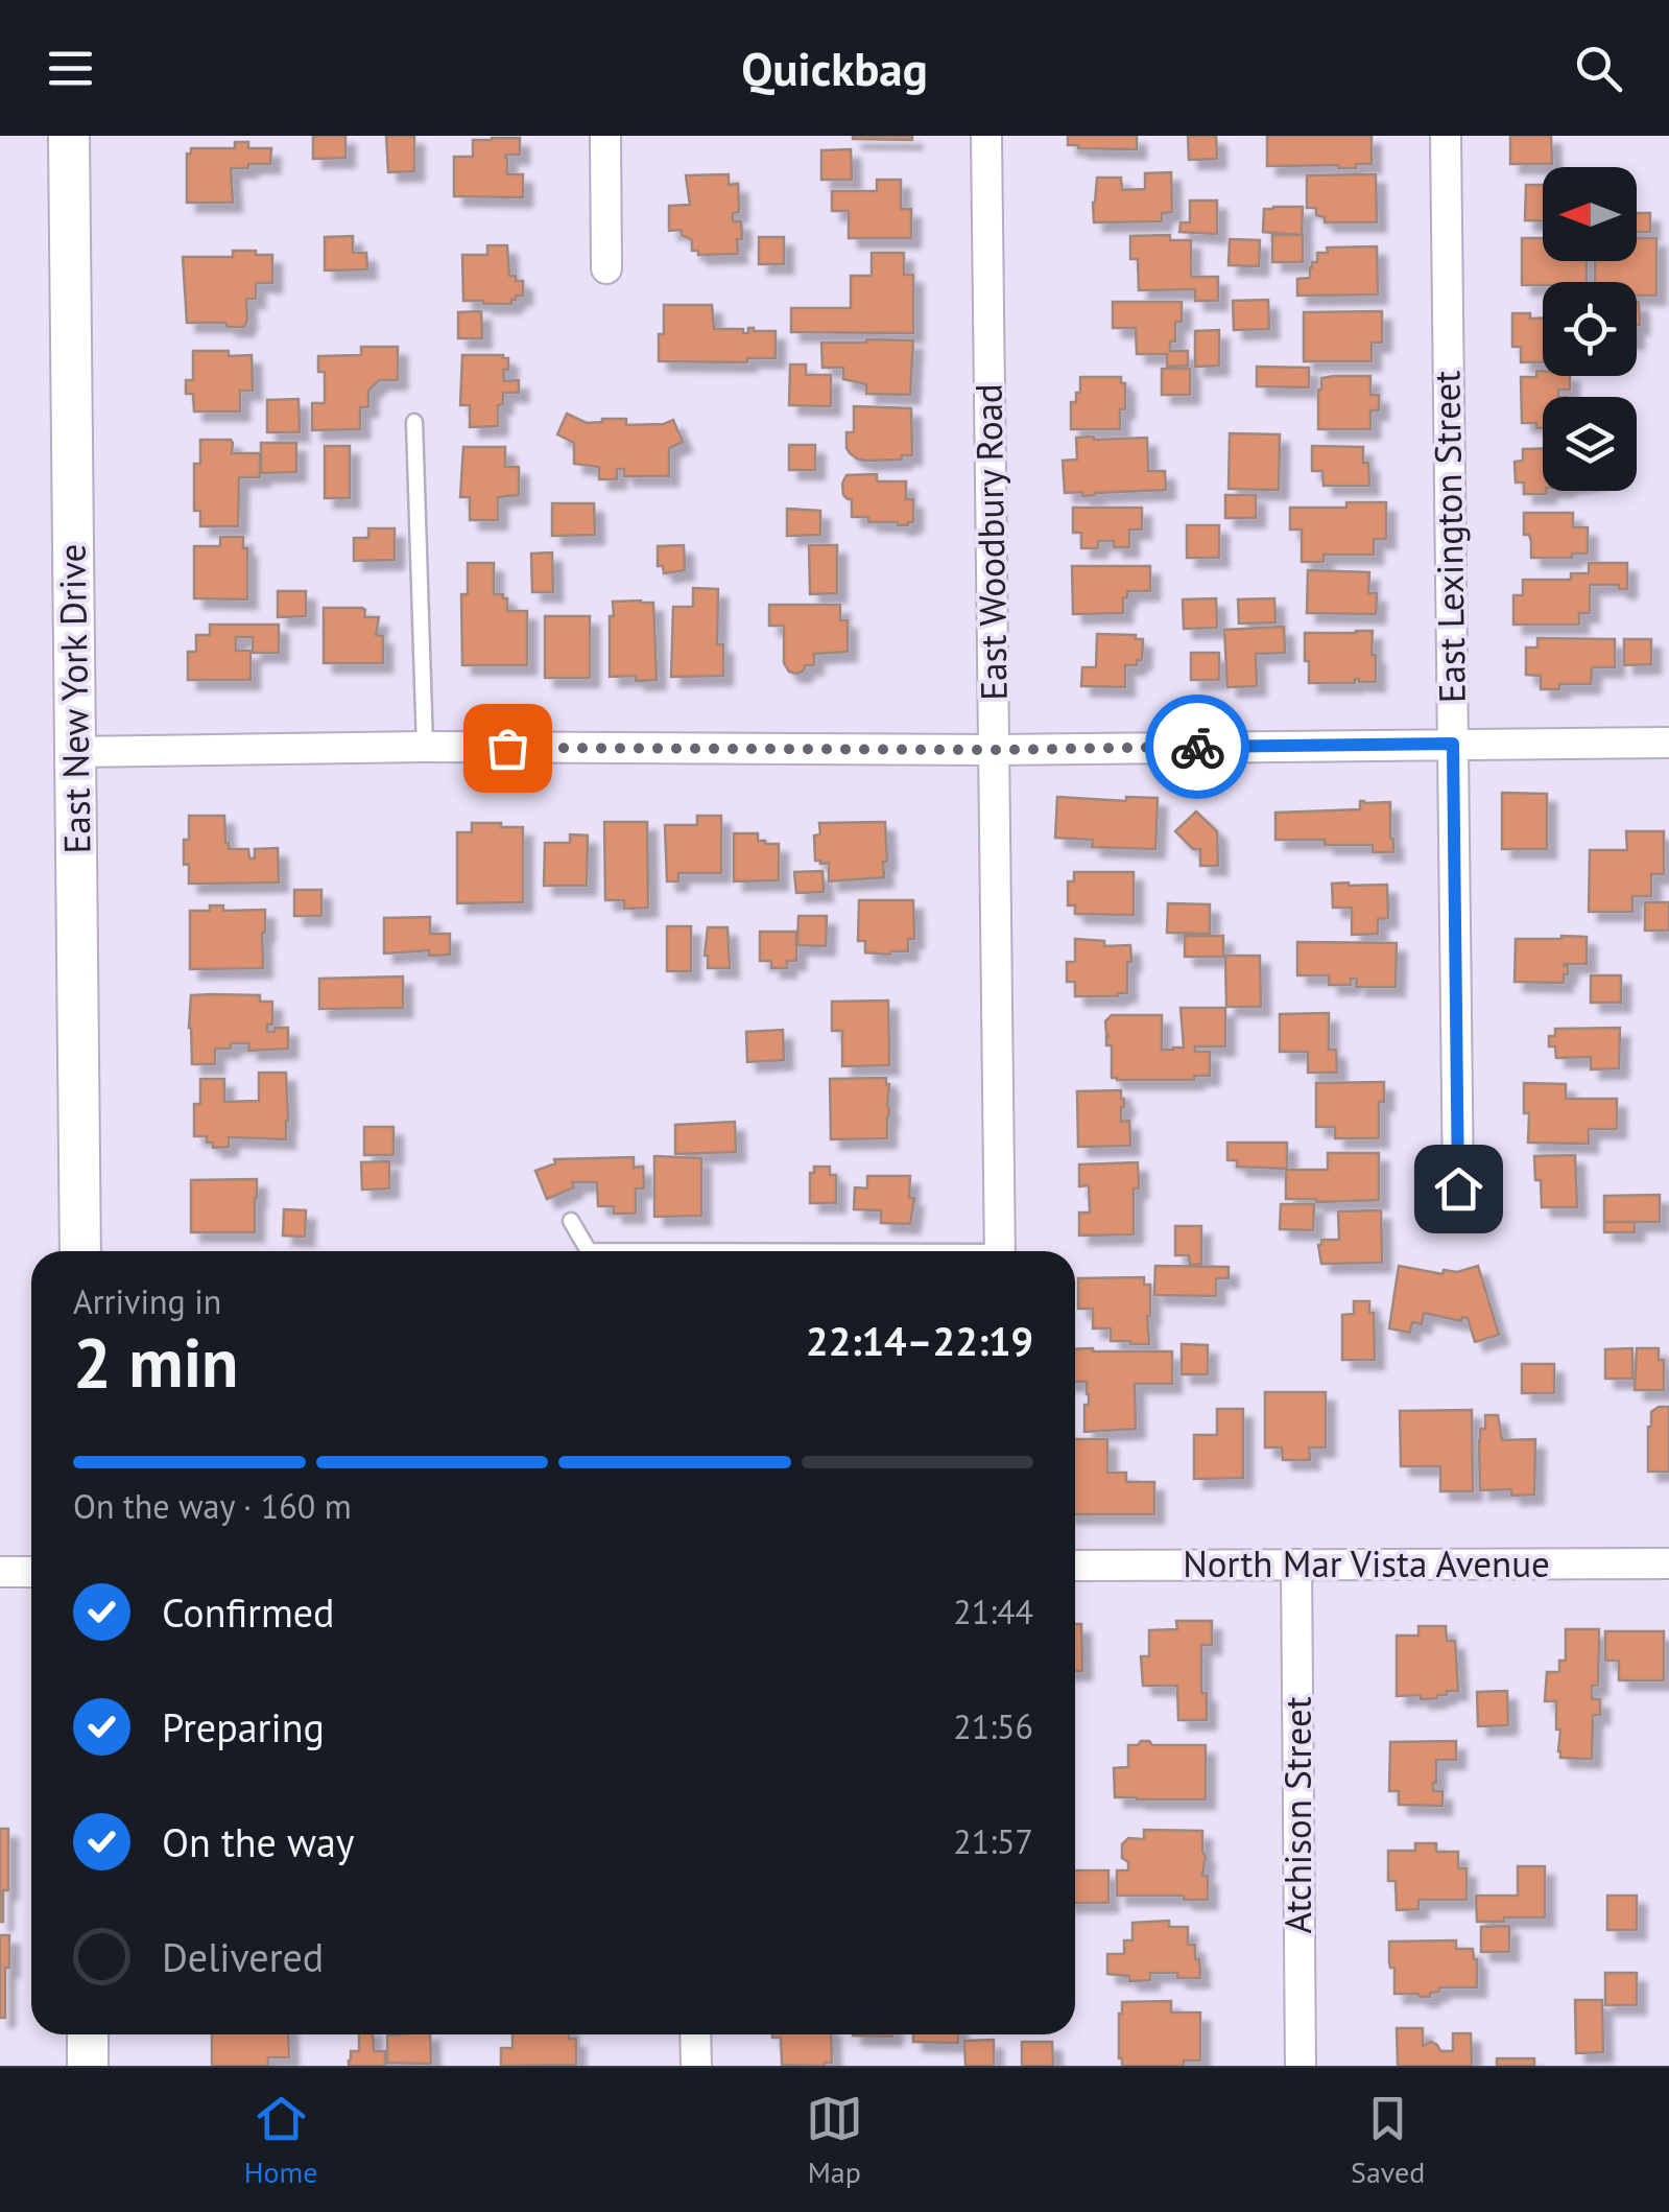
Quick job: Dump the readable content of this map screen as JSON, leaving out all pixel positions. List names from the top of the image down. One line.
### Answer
{"streets":{"street":["East Lexington Street","East Woodbury Road","East New York Drive","North Mar Vista Avenue","Atchison Street"]},"crossings":[["North Mar Vista Avenue","Atchison Street"]],"north":"left","page":{"header":"Quickbag","heading":["2 min","Arriving in","22:14–22:19"],"bar":"On the way · 160 m","list":[["Confirmed","21:44"],["Preparing","21:56"],["On the way","21:57"],"Delivered"],"tabs":["Home","Map","Saved"]}}
